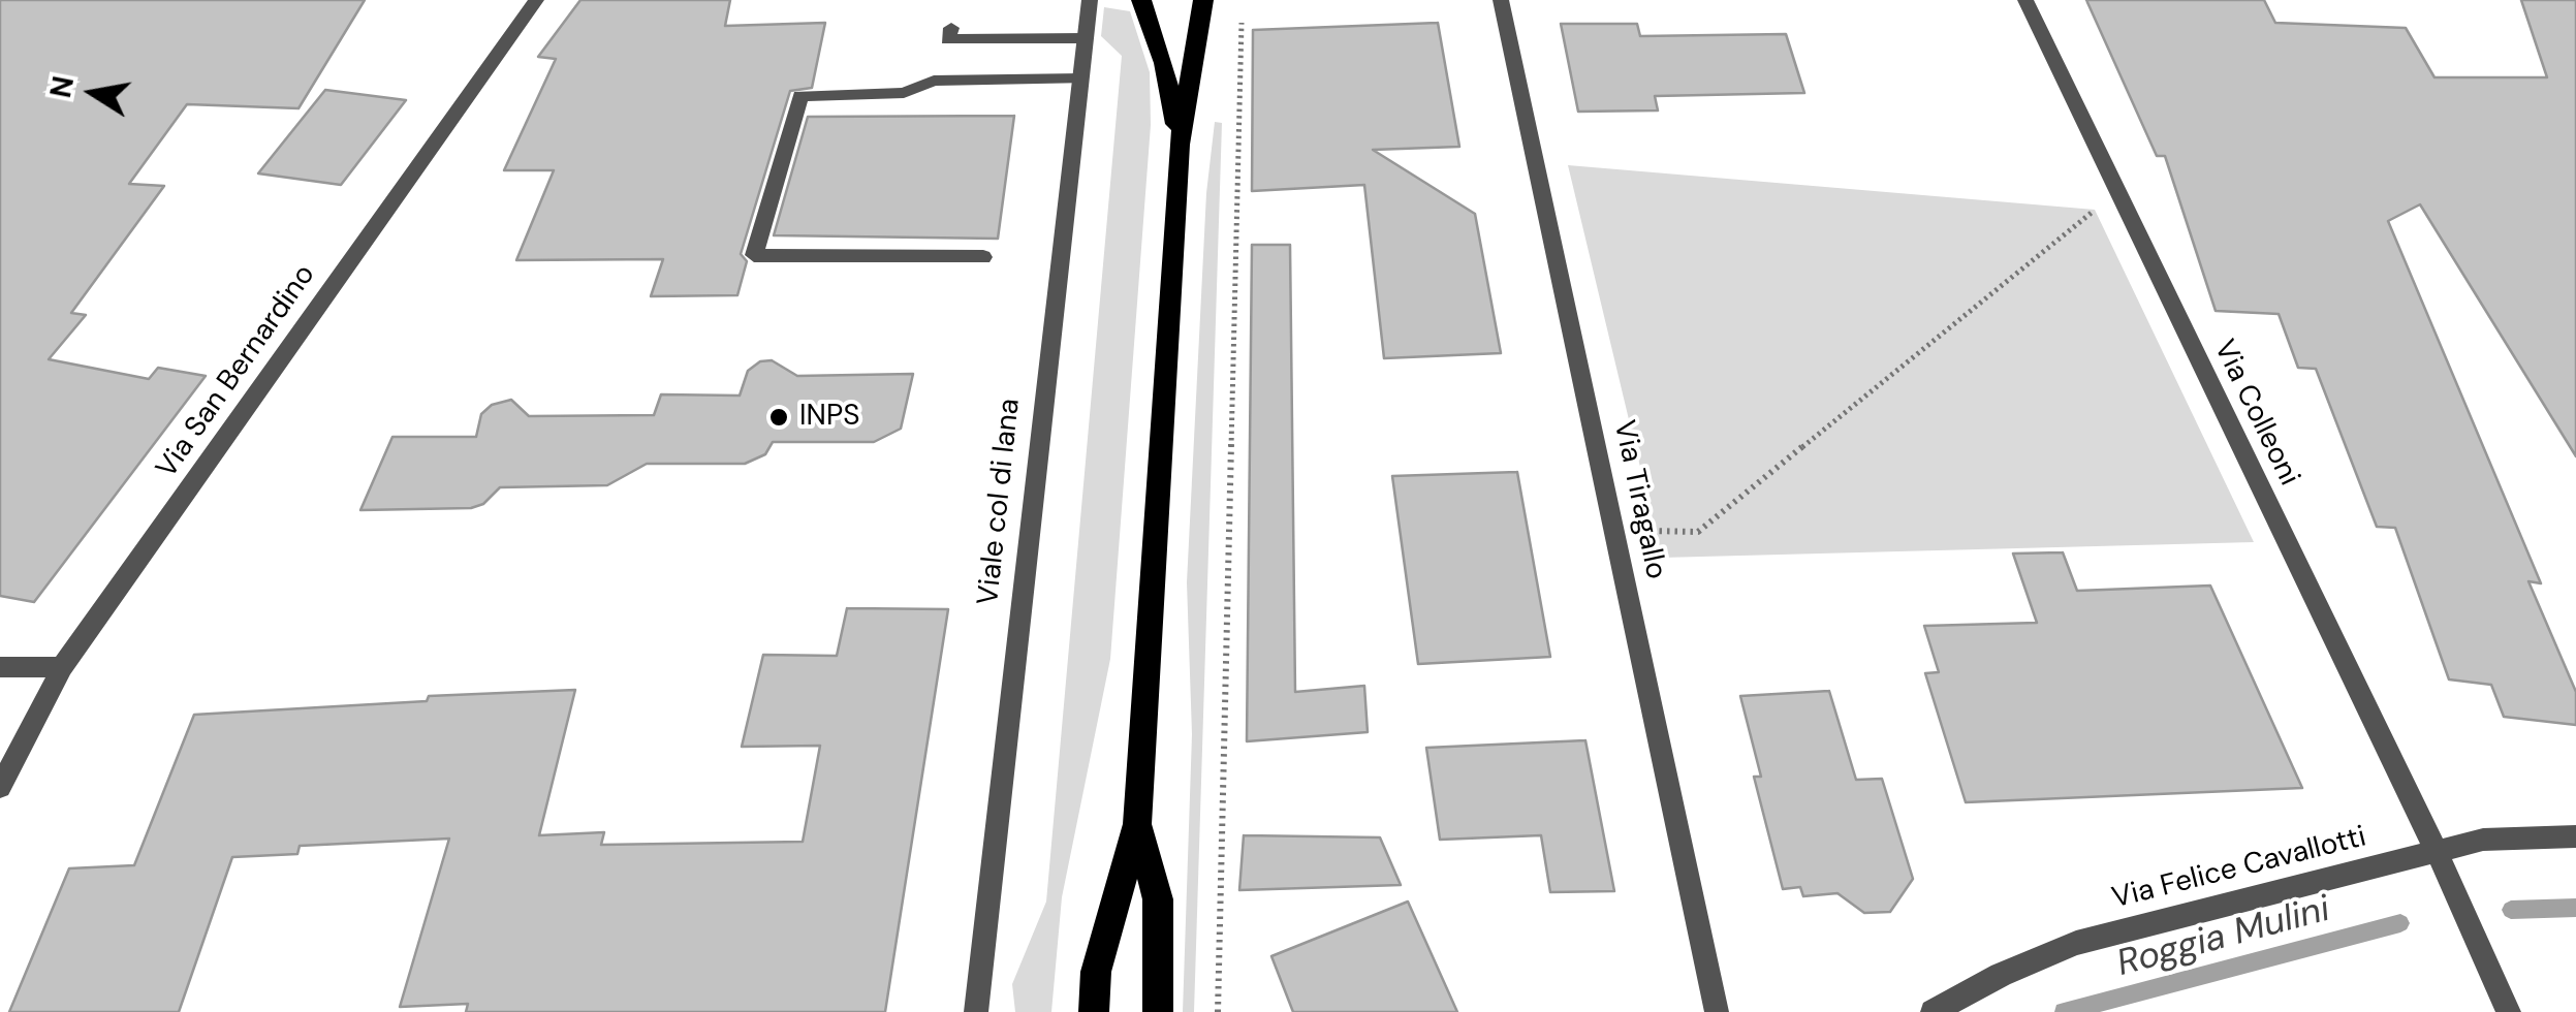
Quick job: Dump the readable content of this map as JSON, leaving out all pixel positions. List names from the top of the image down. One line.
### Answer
{"streets":{"street":["Via San Bernardino","Via Colleoni","Via Tiragallo","Viale col di lana","Via Felice Cavallotti"]},"crossings":[["Via Colleoni","Via Felice Cavallotti"]],"water":["Roggia Mulini"],"places":["INPS"],"north":"left"}
